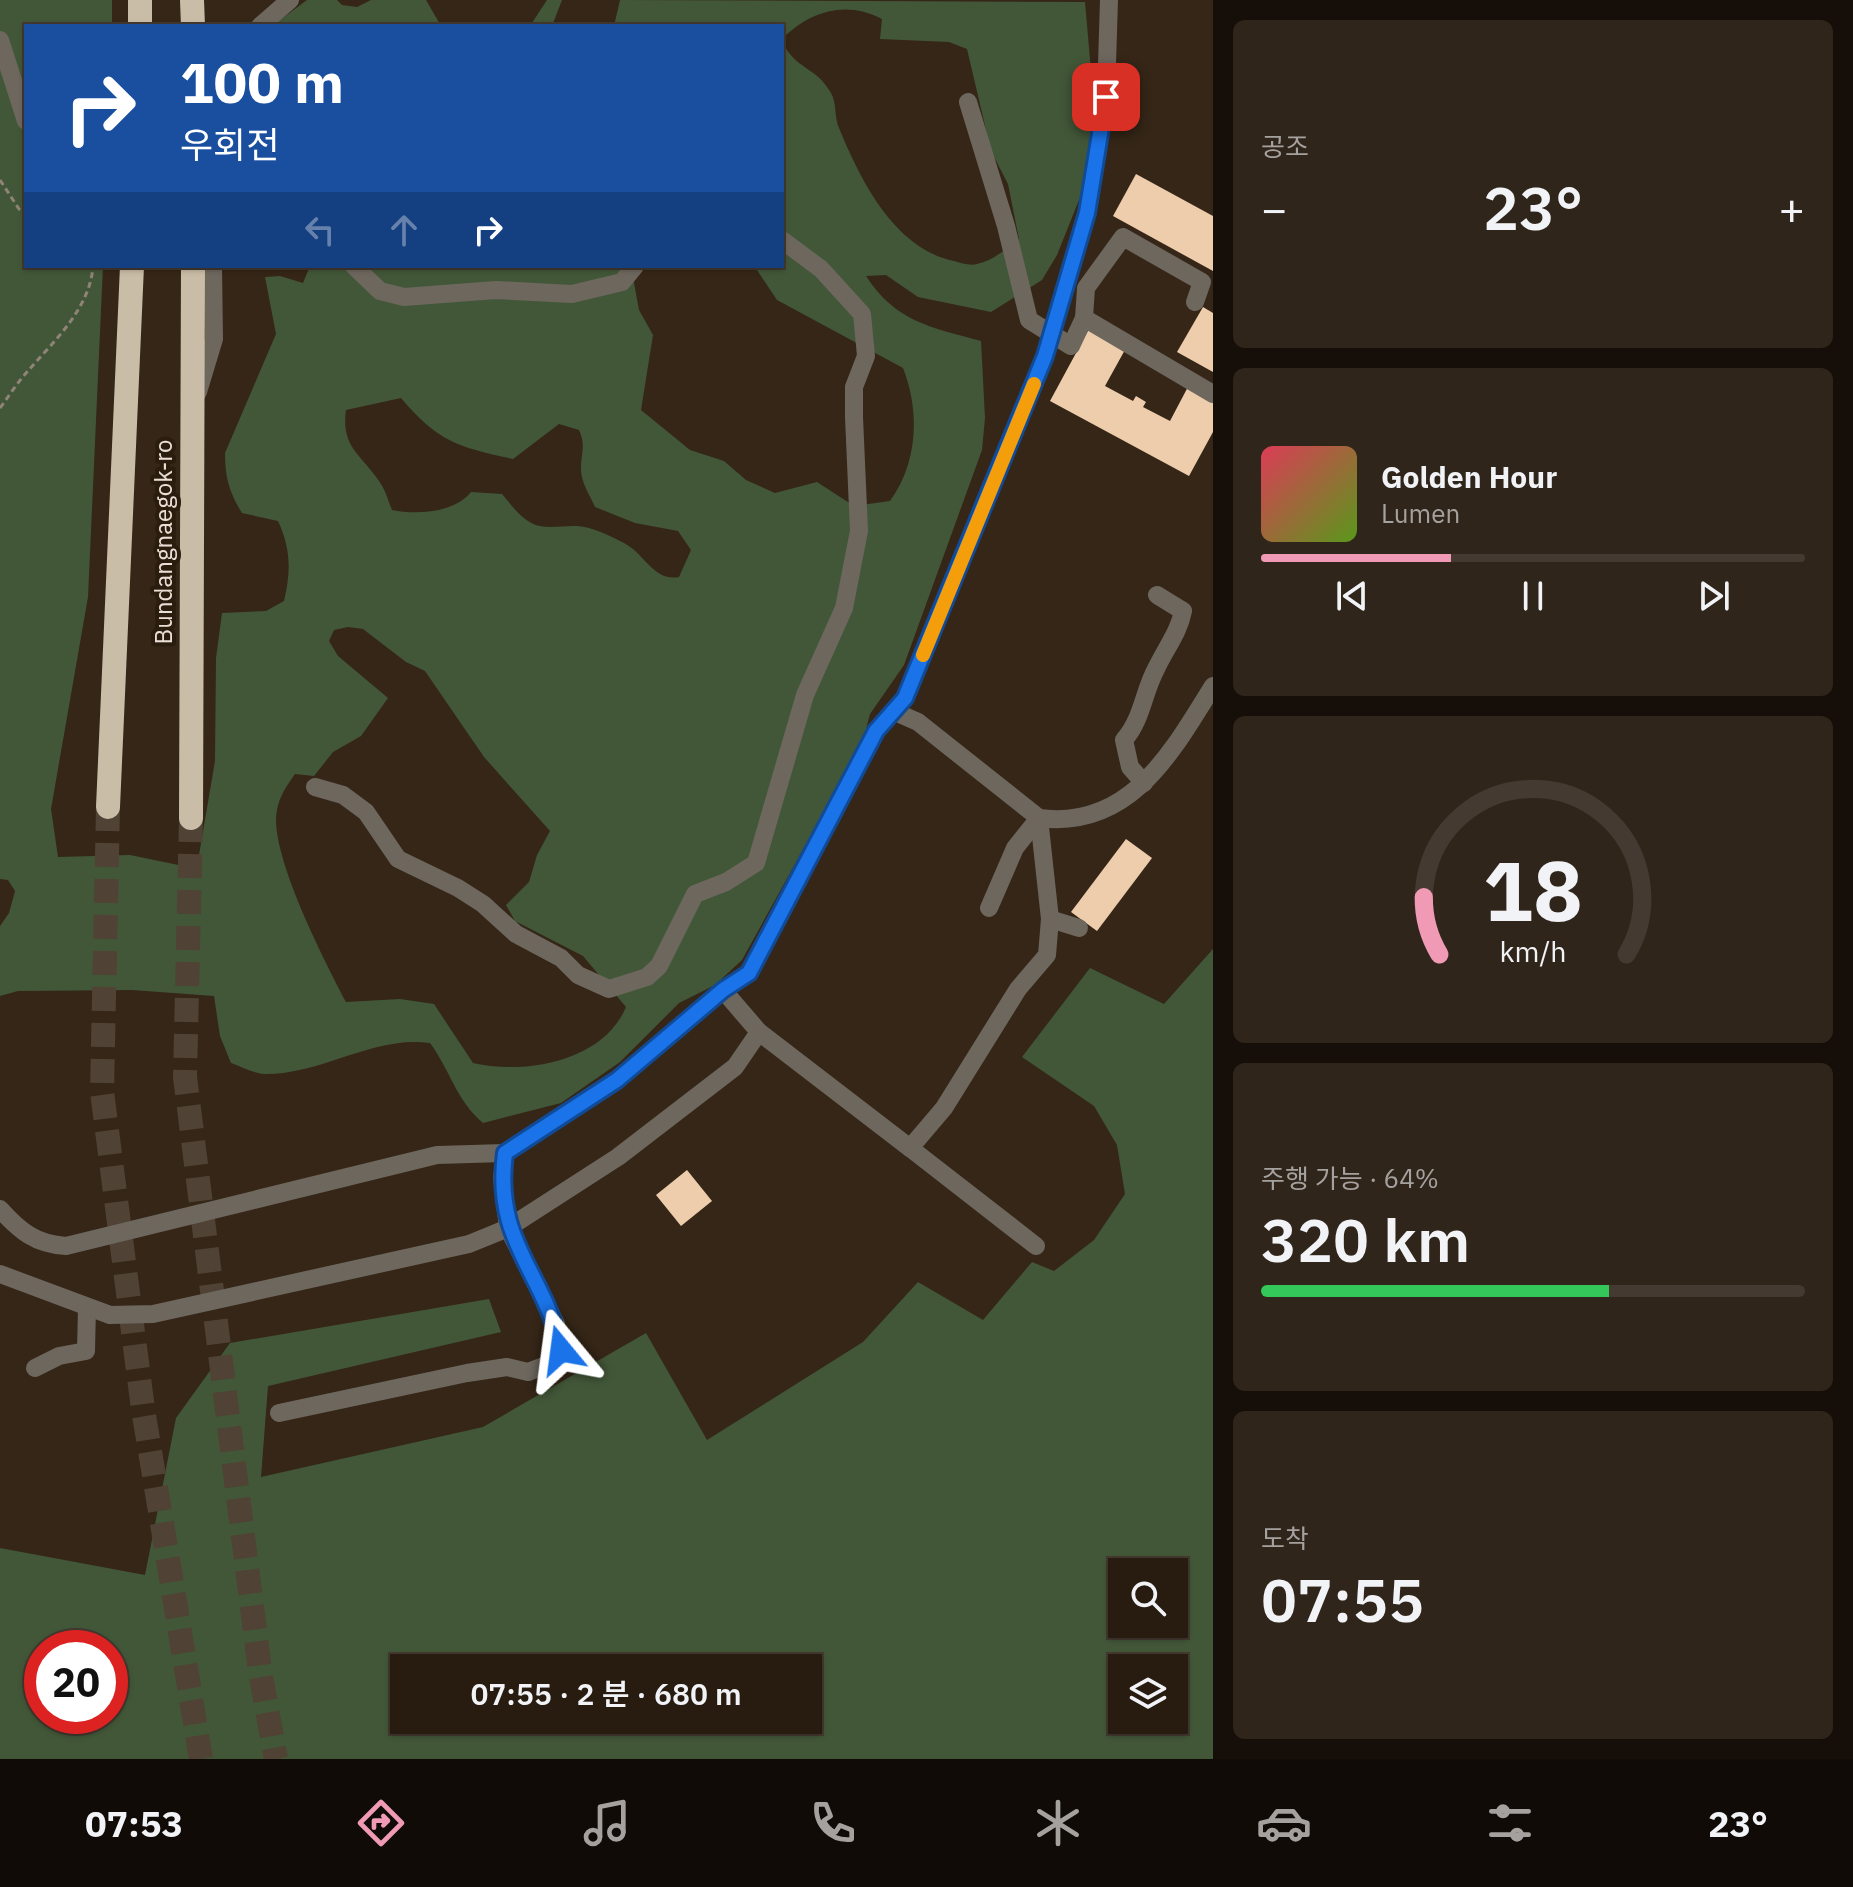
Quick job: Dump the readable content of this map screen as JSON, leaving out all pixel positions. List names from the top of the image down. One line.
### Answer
{"streets":{"highway":["Bundangnaegok-ro"]},"page":{"tile":["공조",["주행 가능 · 64%","320 km"],["도착","07:55"]],"turn":["100 m","우회전"],"heat":["−","23°","+"],"song":["Golden Hour","Lumen"],"limit":"20","trip":"07:55 · 2 분 · 680 m","tabs":["07:53","23°"],"gauge":["18","km/h"]}}
